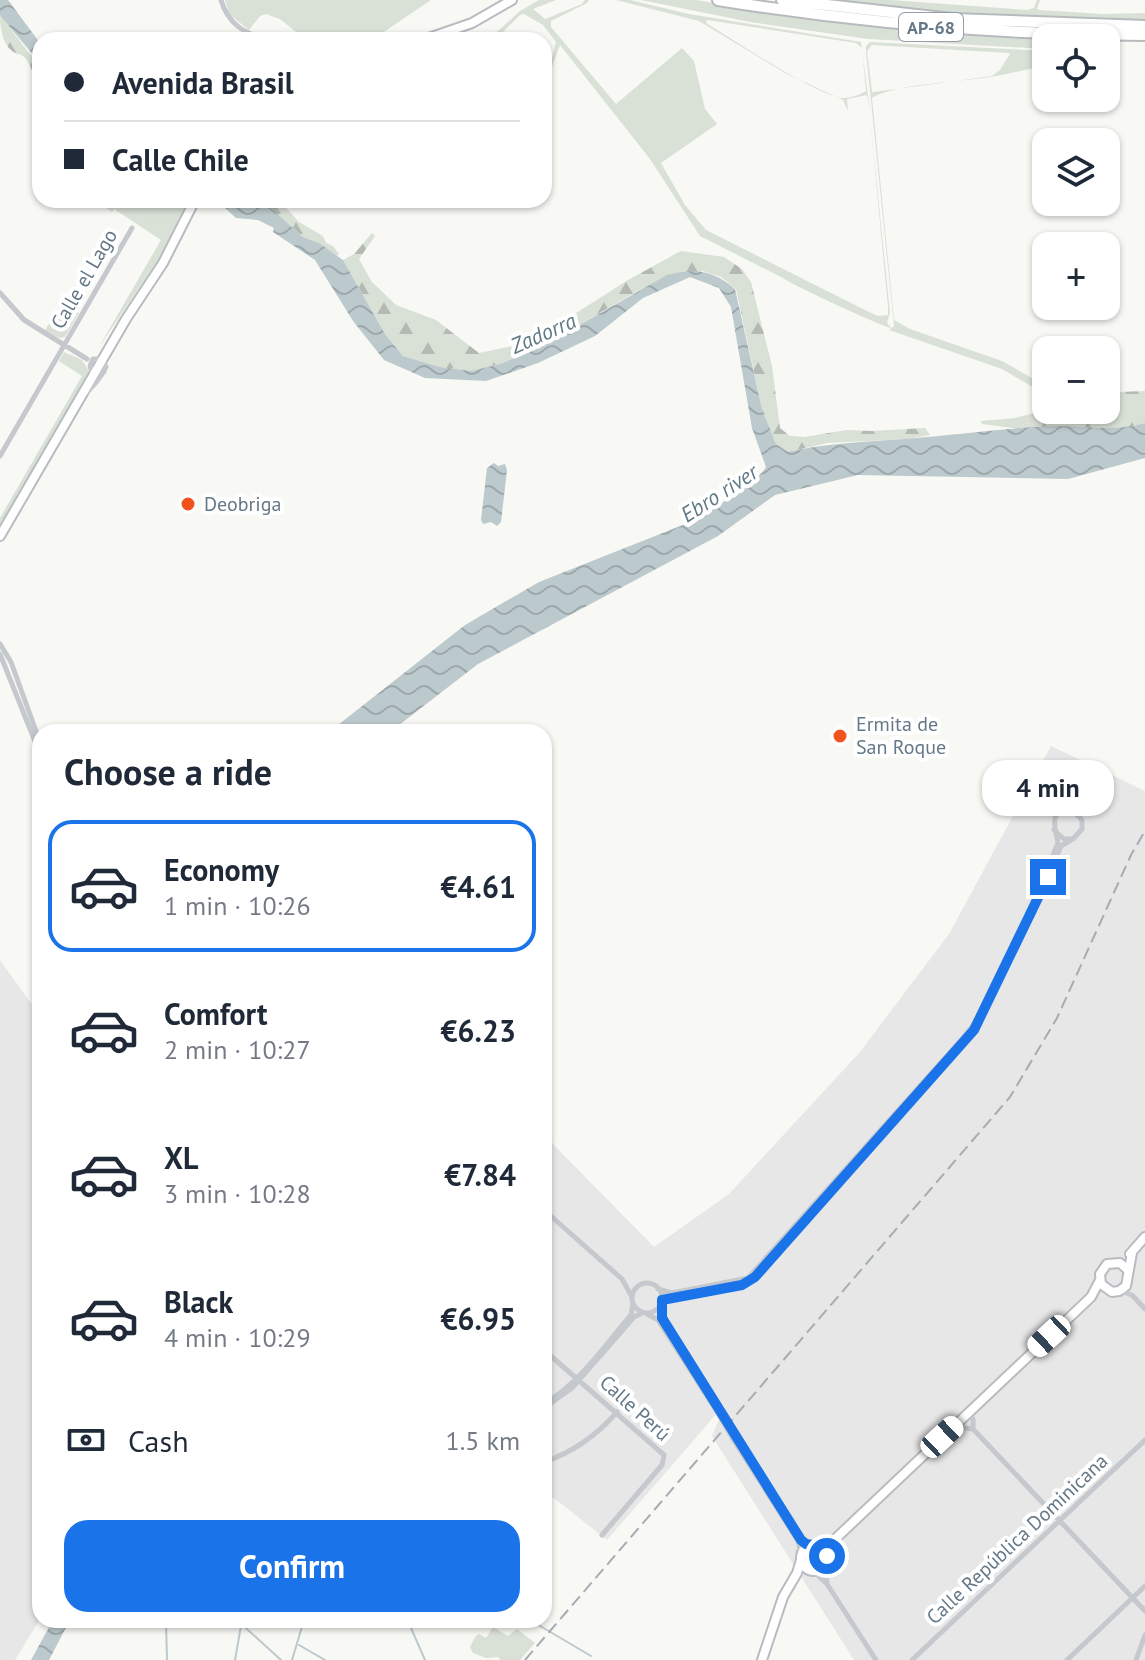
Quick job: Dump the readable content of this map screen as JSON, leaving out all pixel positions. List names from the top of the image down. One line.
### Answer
{"streets":{"highway":["AP-68"],"street":["Calle el Lago","Calle Perú","Calle República Dominicana"]},"water":["Zadorra","Ebro river"],"places":["Deobriga","Ermita de San Roque"],"page":{"map_buttons":["+","−"],"banner":["Avenida Brasil","Calle Chile"],"heading":"Choose a ride","bubble":"4 min","list":[{"name":"Economy","note":"1 min · 10:26","value":"€4.61"},{"name":"Comfort","note":"2 min · 10:27","value":"€6.23"},{"name":"XL","note":"3 min · 10:28","value":"€7.84"},{"name":"Black","note":"4 min · 10:29","value":"€6.95"}],"pay":["Cash","1.5 km"],"buttons":"Confirm"}}
